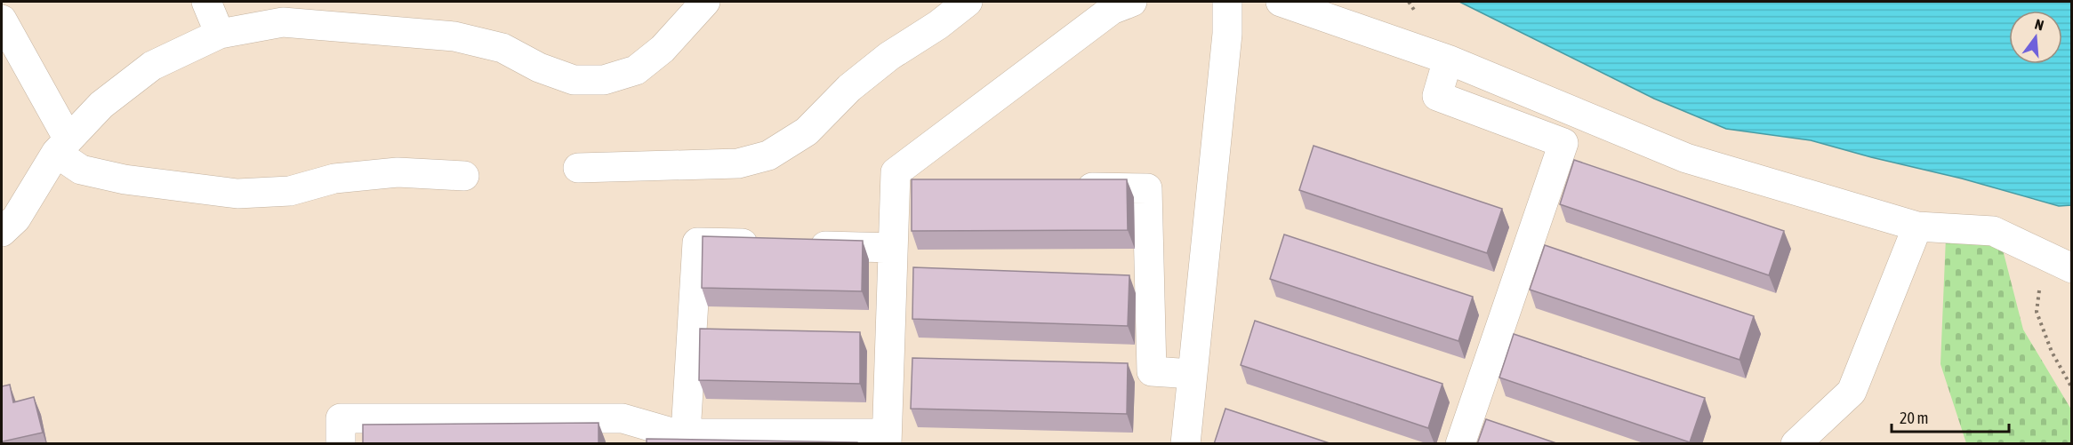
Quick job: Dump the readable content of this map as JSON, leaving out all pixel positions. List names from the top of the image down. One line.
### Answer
{"scale_bar":"20 m","north":"top"}
